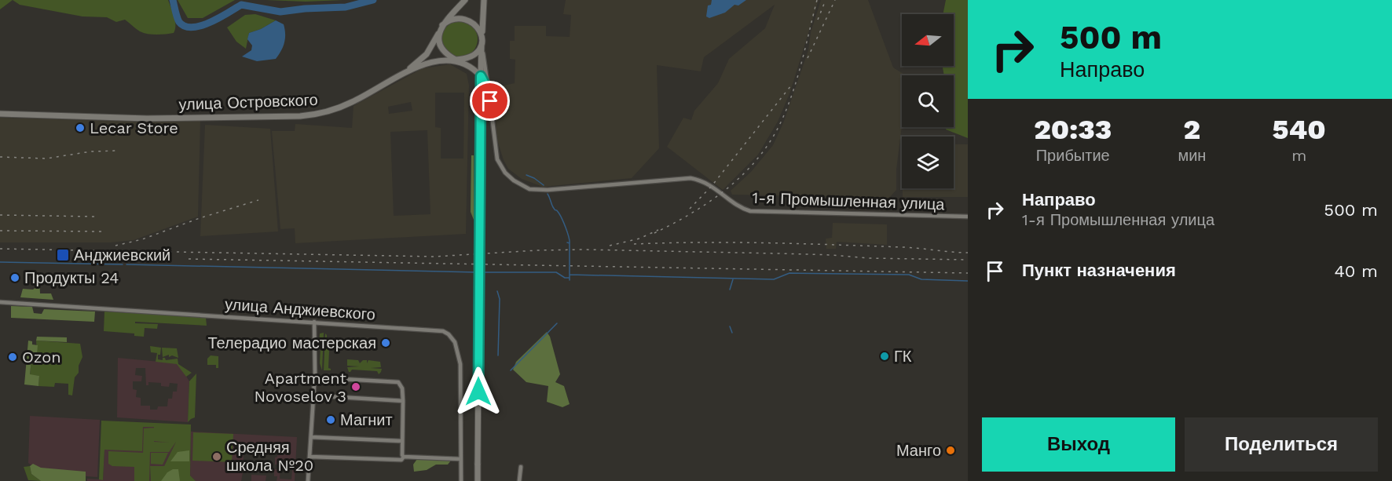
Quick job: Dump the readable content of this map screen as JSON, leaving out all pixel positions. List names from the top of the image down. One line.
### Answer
{"streets":{"street":["улица Островского","1-я Промышленная улица","улица Анджиевского"]},"places":{"other":["Lecar Store","Продукты 24","Телерадио мастерская","ГК","Ozon","Apartment Novoselov 3","Магнит","Манго","Средняя школа №20"],"transit":["Анджиевский"]},"north":"left","page":{"turn":["500 m","Направо"],"eta":["20:33","Прибытие","2","мин","540","m"],"list":[{"name":"Направо","note":"1-я Промышленная улица","value":"500 m"},{"name":"Пункт назначения","value":"40 m"}],"buttons":["Выход","Поделиться"]}}
